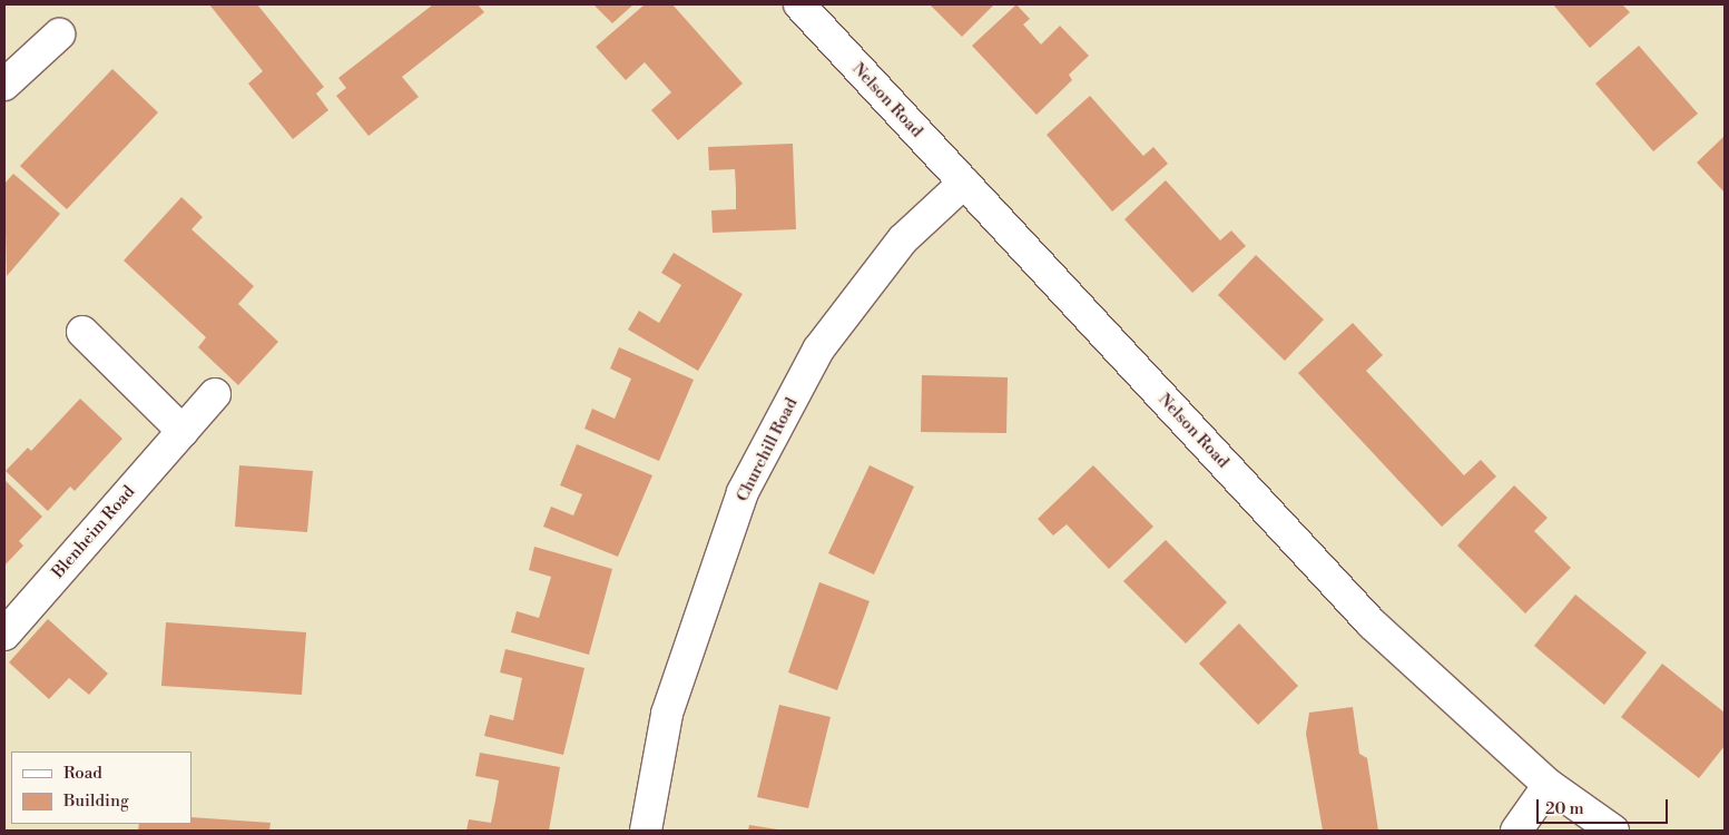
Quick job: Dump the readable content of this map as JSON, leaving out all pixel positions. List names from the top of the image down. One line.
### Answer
{"streets":{"street":["Nelson Road","Churchill Road","Blenheim Road"]},"crossings":[["Nelson Road","Churchill Road"]],"legend":["Road","Building"],"scale_bar":"20 m"}
